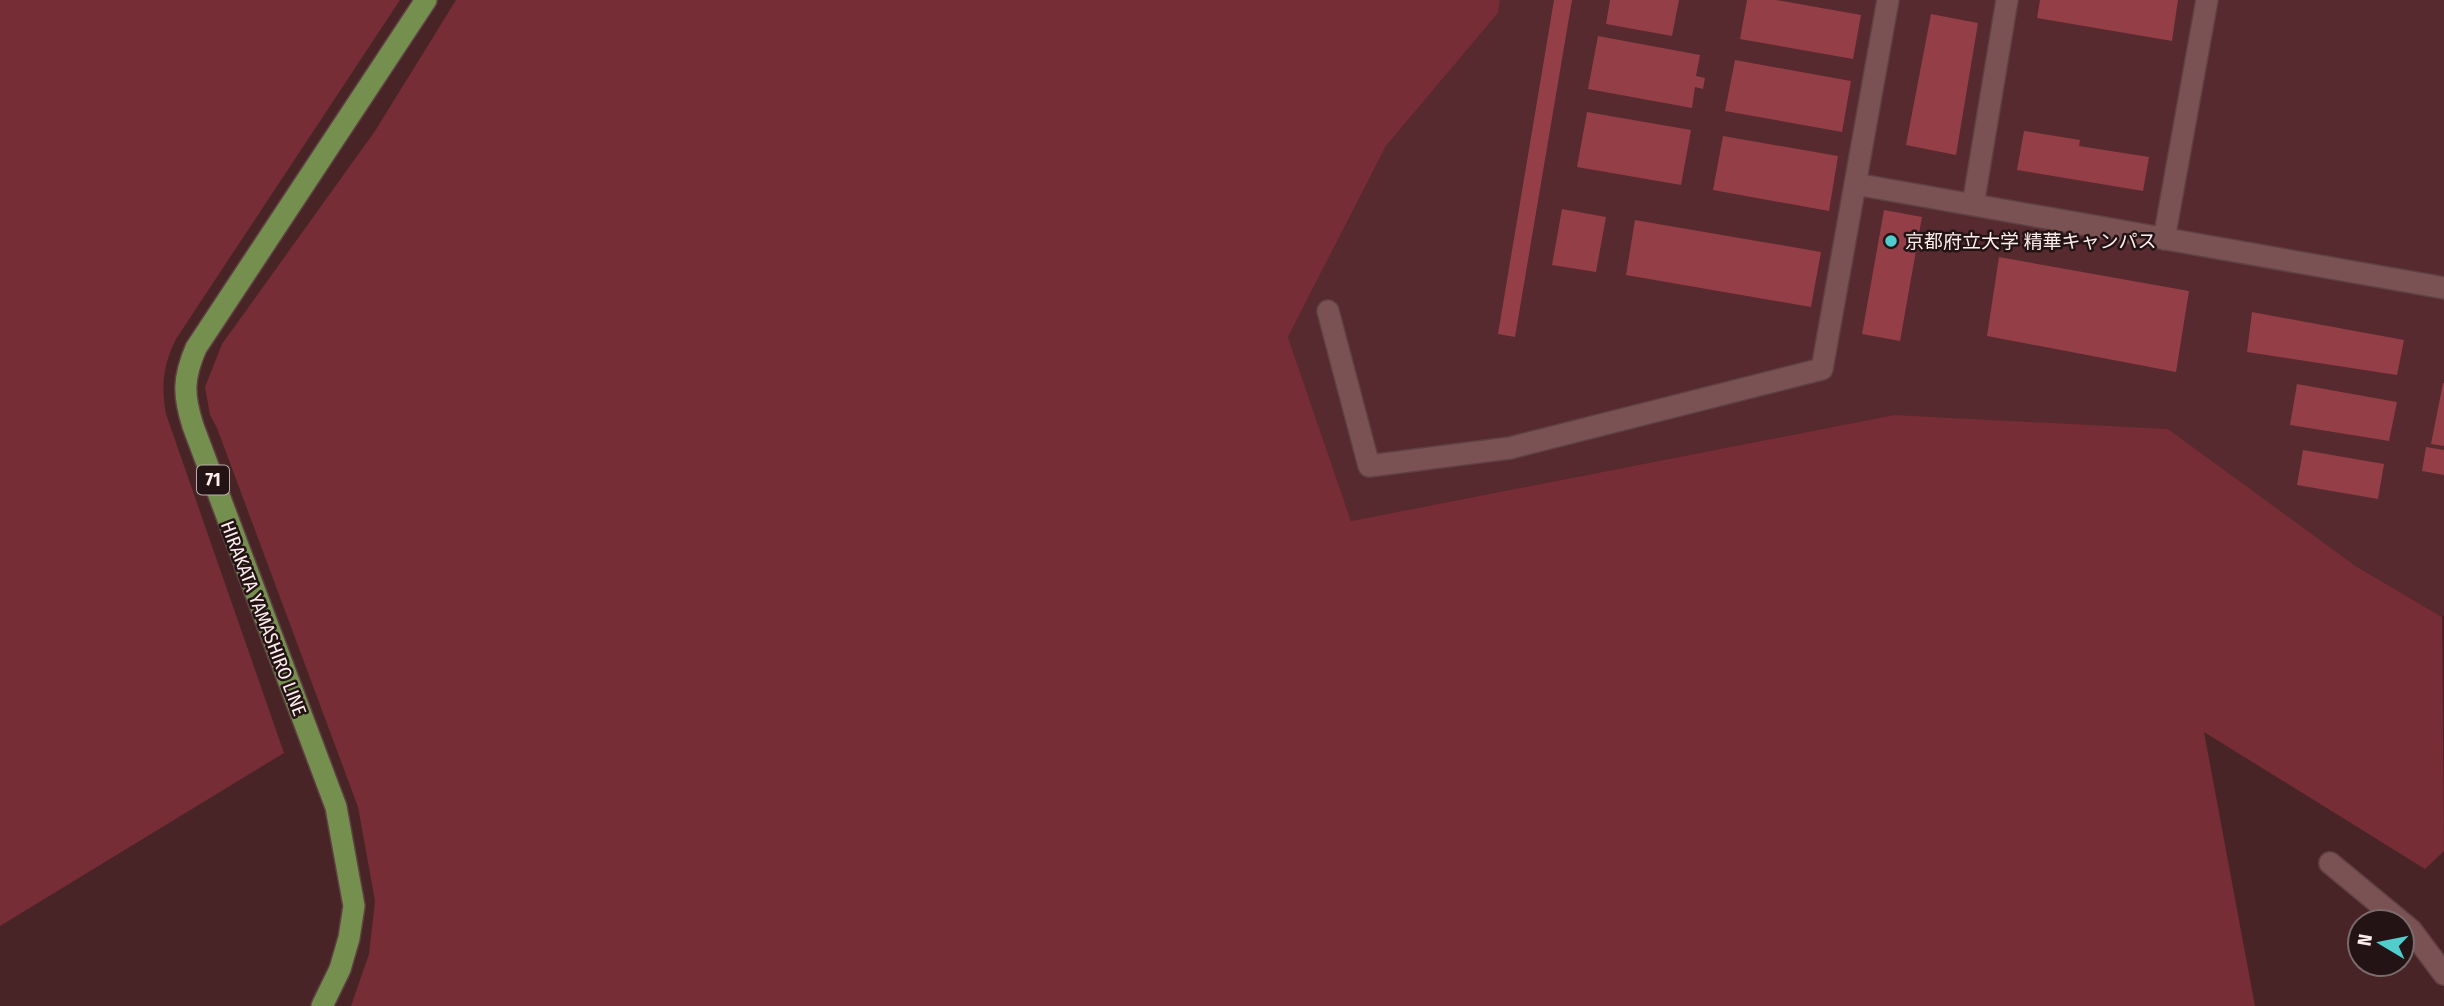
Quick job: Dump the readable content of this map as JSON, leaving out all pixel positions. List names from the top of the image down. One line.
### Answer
{"streets":{"main road":["71","HIRAKATA YAMASHIRO LINE"]},"places":["京都府立大学 精華キャンパス"],"north":"left"}
